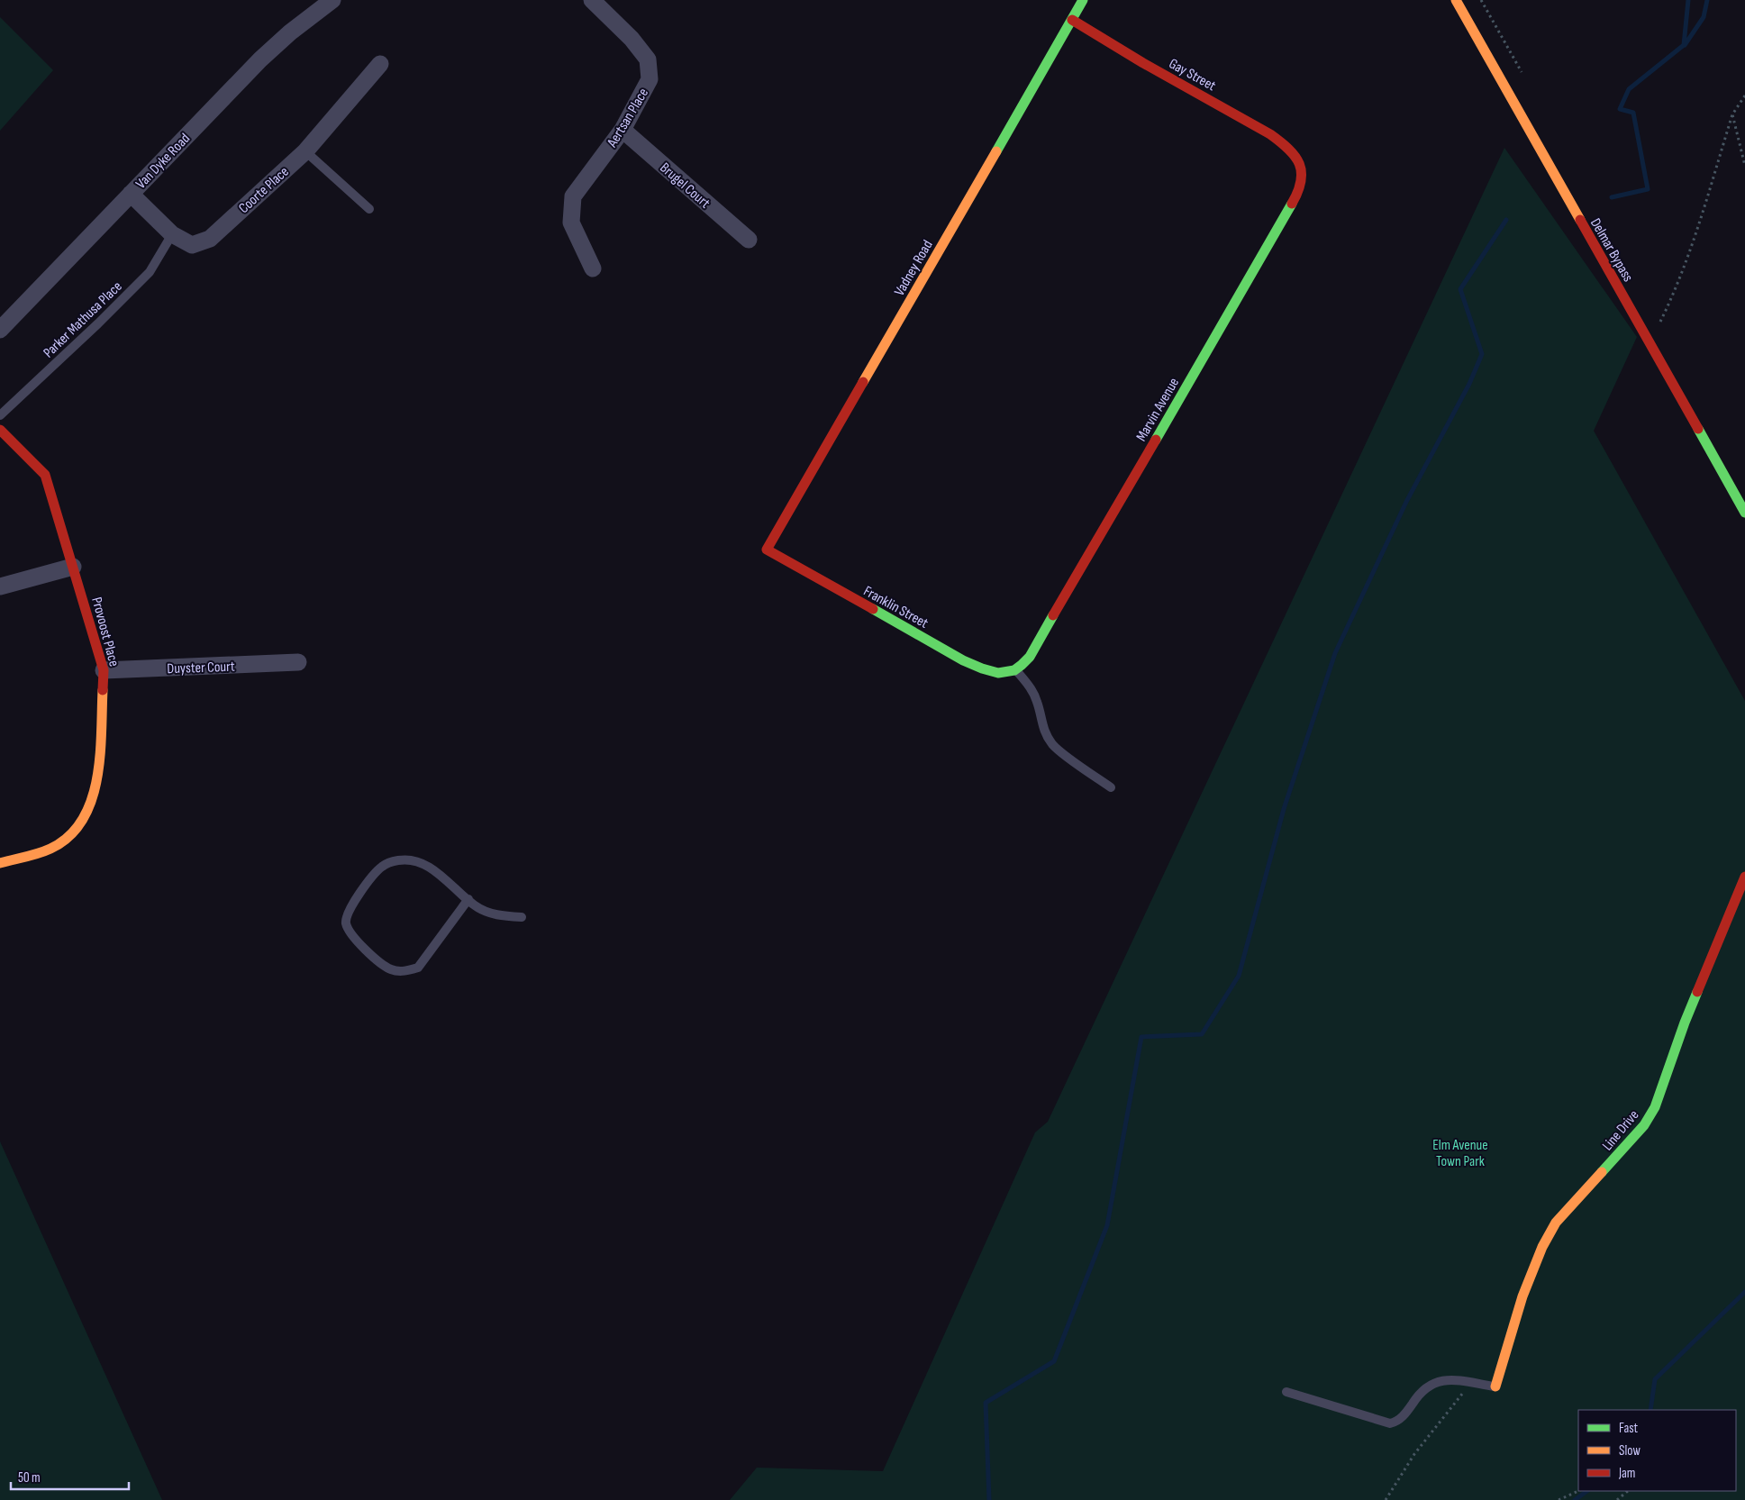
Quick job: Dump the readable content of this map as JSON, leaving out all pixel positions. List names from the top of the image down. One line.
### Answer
{"streets":{"street":["Gay Street","Aertsan Place","Van Dyke Road","Brugel Court","Coorte Place","Delmar Bypass","Vadney Road","Marvin Avenue","Franklin Street","Provoost Place","Duyster Court","Line Drive"],"lane":["Parker Mathusa Place"]},"crossings":[["Gay Street","Vadney Road"],["Gay Street","Marvin Avenue"],["Aertsan Place","Brugel Court"],["Van Dyke Road","Coorte Place"],["Coorte Place","Parker Mathusa Place"],["Vadney Road","Franklin Street"],["Marvin Avenue","Franklin Street"],["Provoost Place","Duyster Court"]],"parks":["Elm Avenue Town Park"],"legend":["Fast","Slow","Jam"],"scale_bar":"50 m"}
